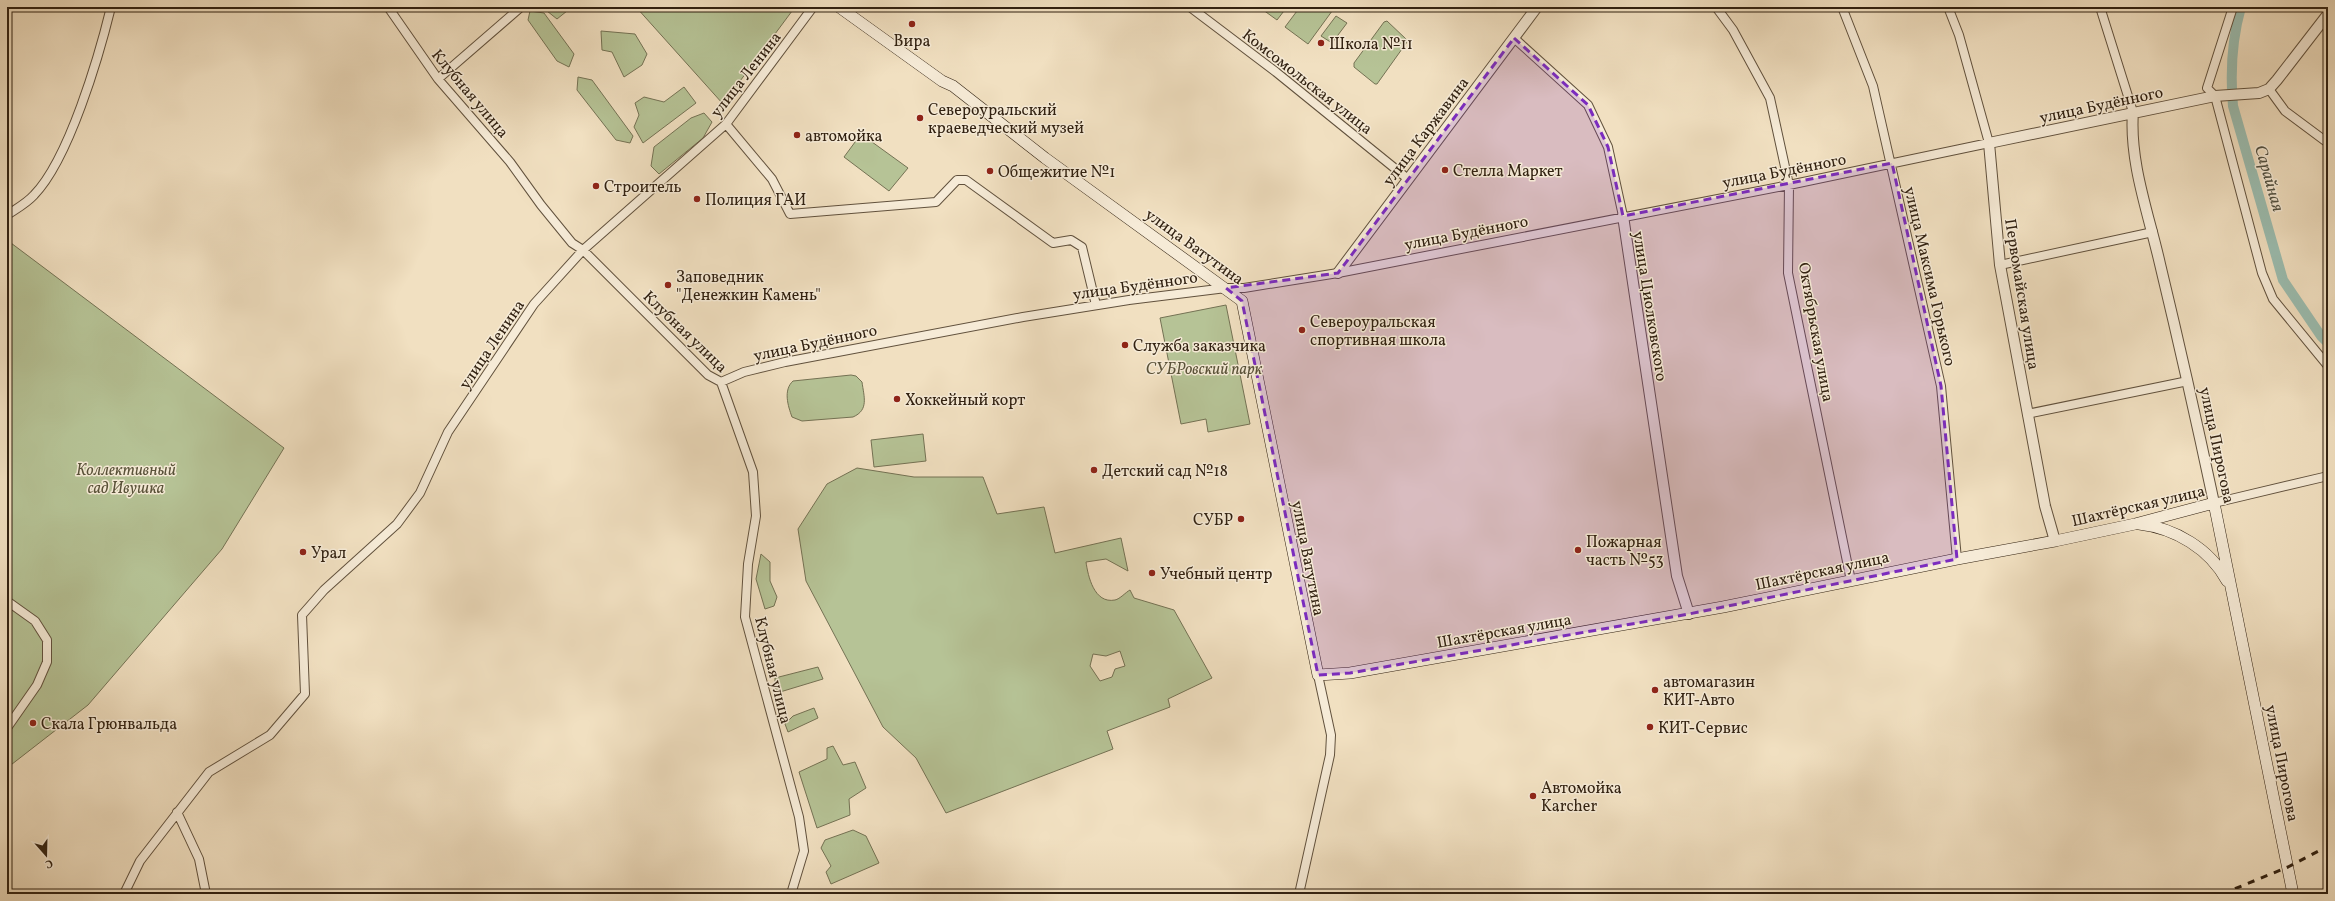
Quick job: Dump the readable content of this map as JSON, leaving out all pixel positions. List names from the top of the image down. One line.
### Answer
{"streets":{"main road":["улица Ватутина","улица Пирогова","Шахтёрская улица"],"street":["улица Ленина","Комсомольская улица","Клубная улица","улица Будённого","улица Каржавина","улица Максима Горького","Первомайская улица","улица Циолковского","Октябрьская улица"]},"crossings":[["улица Ленина","Клубная улица"],["Комсомольская улица","улица Каржавина"],["Клубная улица","улица Будённого"],["улица Будённого","улица Каржавина"],["улица Будённого","улица Ватутина"],["улица Будённого","улица Максима Горького"],["улица Будённого","Первомайская улица"],["улица Будённого","улица Циолковского"],["улица Будённого","Октябрьская улица"],["улица Будённого","улица Пирогова"],["улица Каржавина","улица Циолковского"],["улица Ватутина","Шахтёрская улица"],["улица Максима Горького","Шахтёрская улица"],["Первомайская улица","Шахтёрская улица"],["улица Циолковского","Шахтёрская улица"],["Октябрьская улица","Шахтёрская улица"],["улица Пирогова","Шахтёрская улица"]],"water":["Сарайная"],"parks":["СУБРовский парк","Коллективный сад Ивушка"],"places":["Вира","Школа №11","Североуральский краеведческий музей","автомойка","Стелла Маркет","Общежитие №1","Строитель","Полиция ГАИ","Заповедник \"Денежкин Камень\"","Североуральская спортивная школа","Служба заказчика","Хоккейный корт","Детский сад №18","СУБР","Пожарная часть №53","Урал","Учебный центр","автомагазин КИТ-Авто","Скала Грюнвальда","КИТ-Сервис","Автомойка Karcher"],"north":"bottom"}
